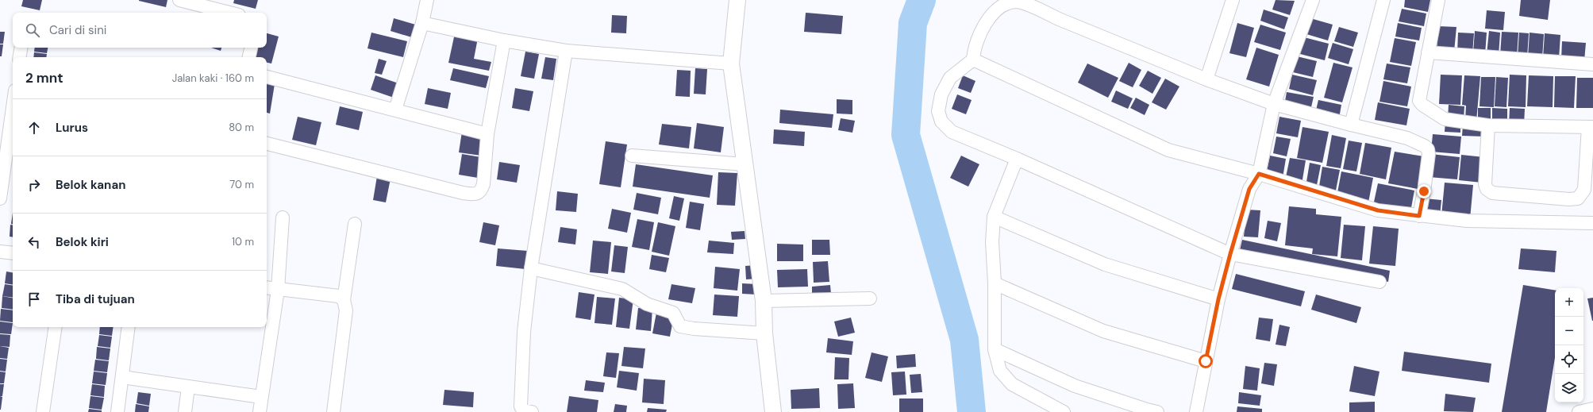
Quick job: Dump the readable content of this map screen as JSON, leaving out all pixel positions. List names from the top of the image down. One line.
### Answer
{"page":{"search":"Cari di sini","heading":["2 mnt","Jalan kaki · 160 m"],"list":[["Lurus","80 m"],["Belok kanan","70 m"],["Belok kiri","10 m"],"Tiba di tujuan"],"map_buttons":["+","−"]}}
